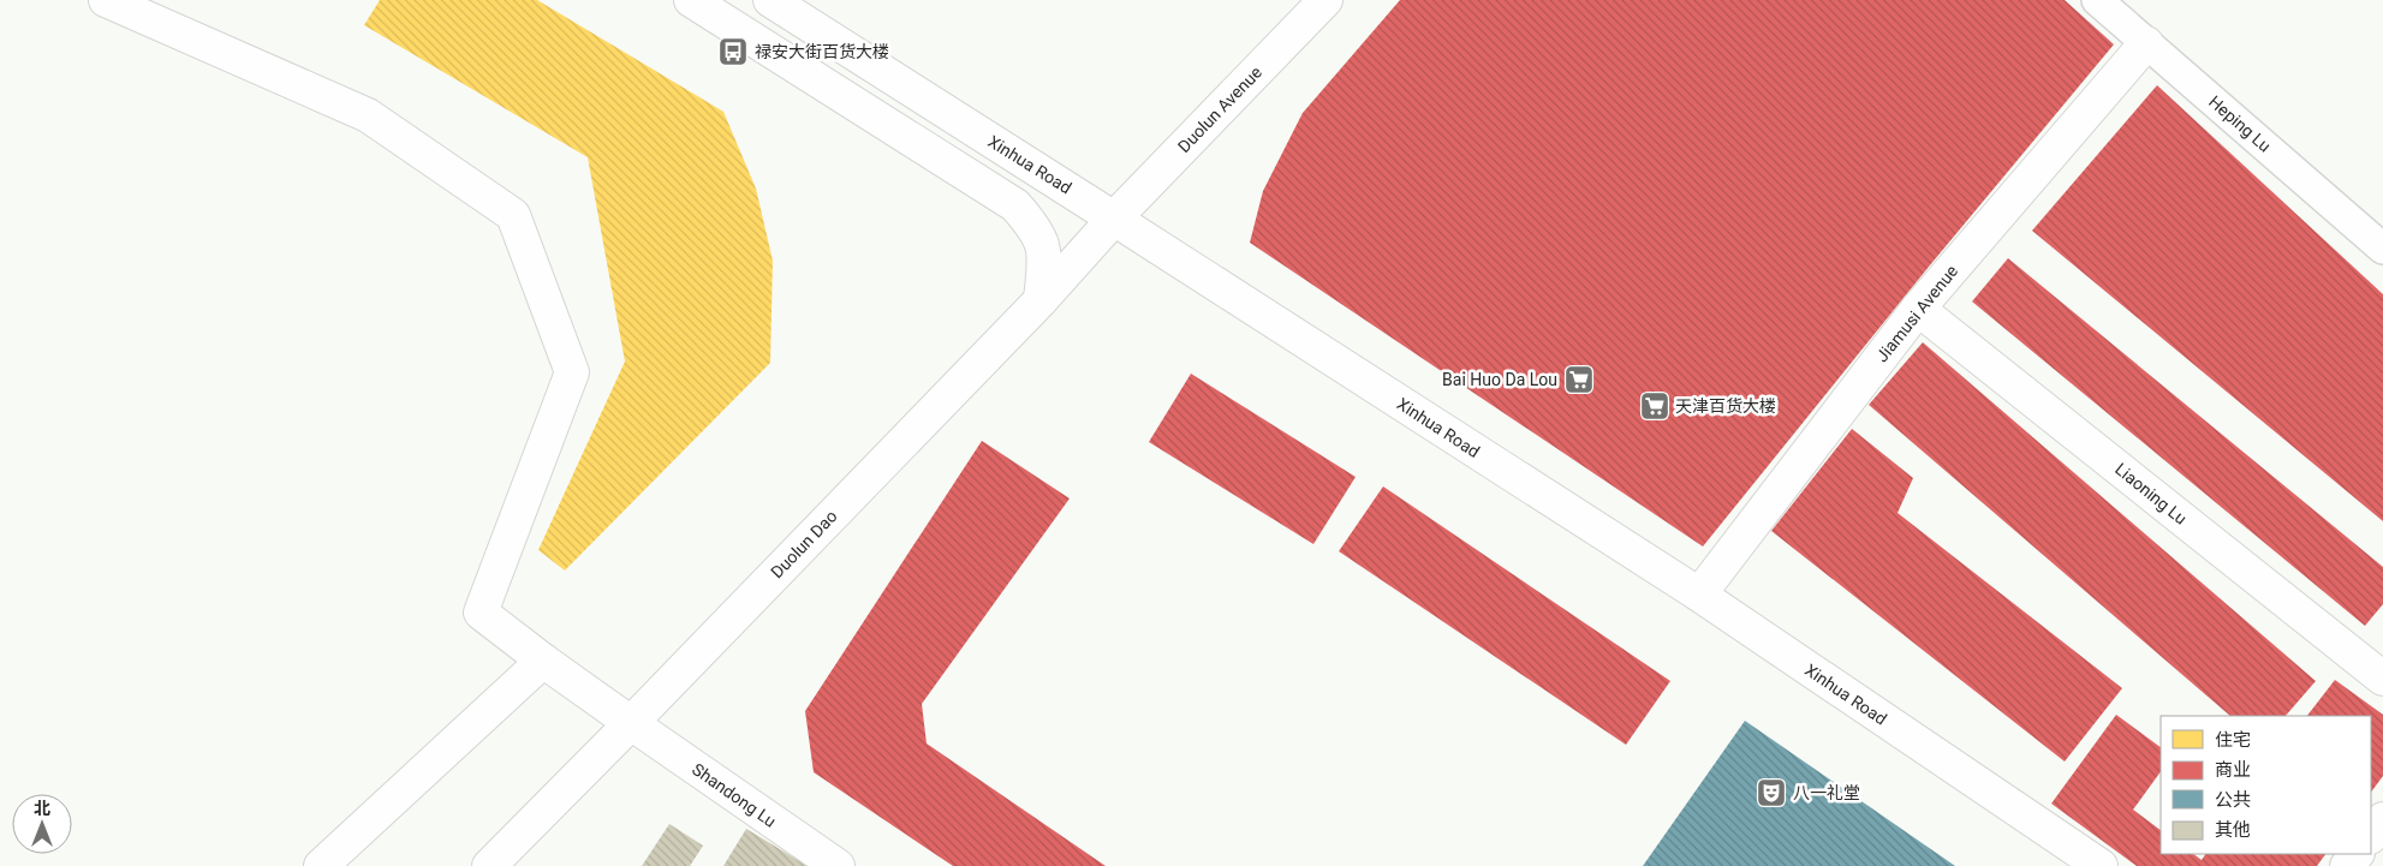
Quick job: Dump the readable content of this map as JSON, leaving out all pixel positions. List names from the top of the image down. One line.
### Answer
{"streets":{"street":["Duolun Avenue","Heping Lu","Xinhua Road","Jiamusi Avenue","Liaoning Lu","Duolun Dao","Shandong Lu"]},"crossings":[["Duolun Avenue","Xinhua Road"],["Duolun Avenue","Duolun Dao"],["Heping Lu","Jiamusi Avenue"],["Xinhua Road","Jiamusi Avenue"],["Xinhua Road","Duolun Dao"],["Jiamusi Avenue","Liaoning Lu"],["Duolun Dao","Shandong Lu"]],"places":{"bus stop":["禄安大街百货大楼"],"supermarket":["Bai Huo Da Lou","天津百货大楼"],"theatre":["八一礼堂"]},"legend":["住宅","商业","公共","其他"],"north":"top"}
